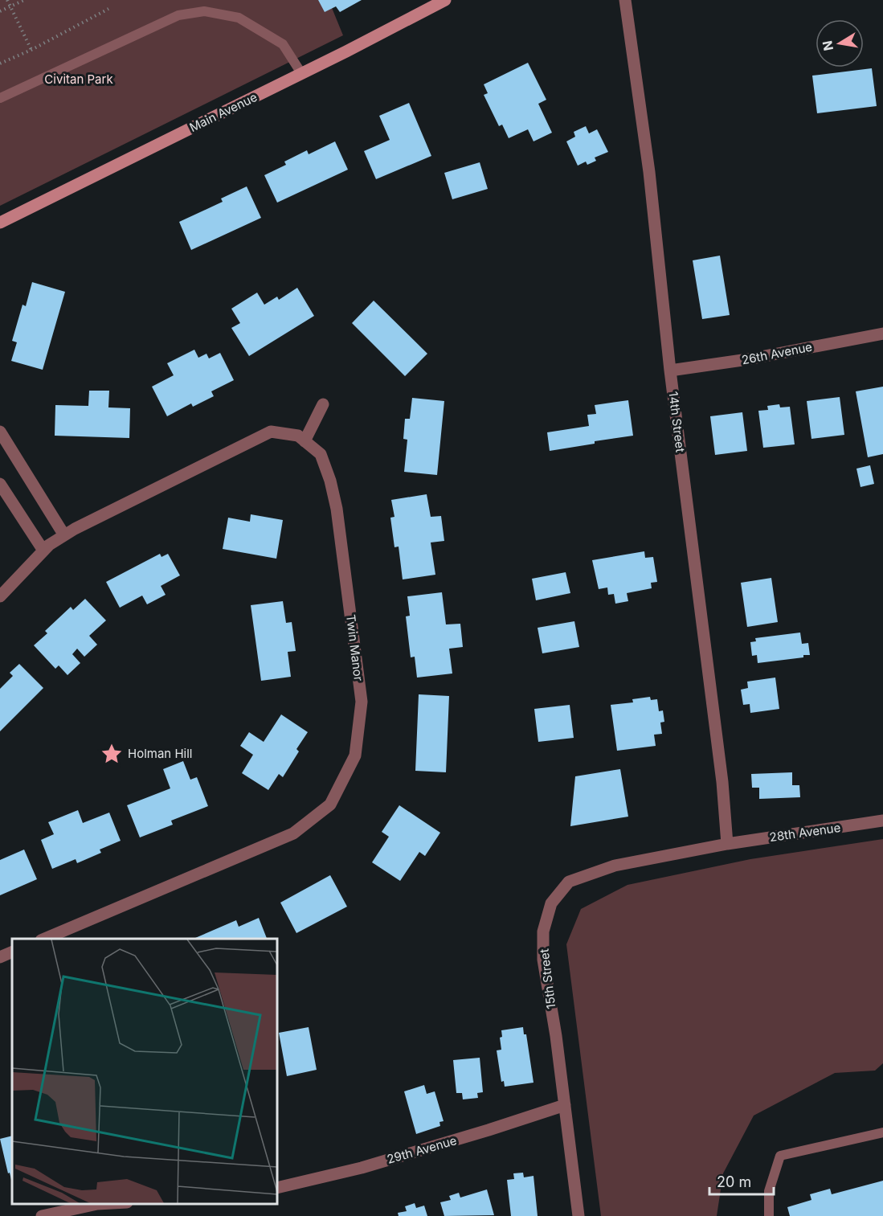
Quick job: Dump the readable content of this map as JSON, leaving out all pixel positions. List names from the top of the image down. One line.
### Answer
{"streets":{"main road":["Main Avenue"],"street":["26th Avenue","14th Street","Twin Manor","28th Avenue","15th Street","29th Avenue"]},"crossings":[["26th Avenue","14th Street"],["14th Street","28th Avenue"],["14th Street","15th Street"],["28th Avenue","15th Street"],["15th Street","29th Avenue"]],"parks":["Civitan Park"],"places":{"place":["Holman Hill"]},"scale_bar":"20 m","north":"left"}
